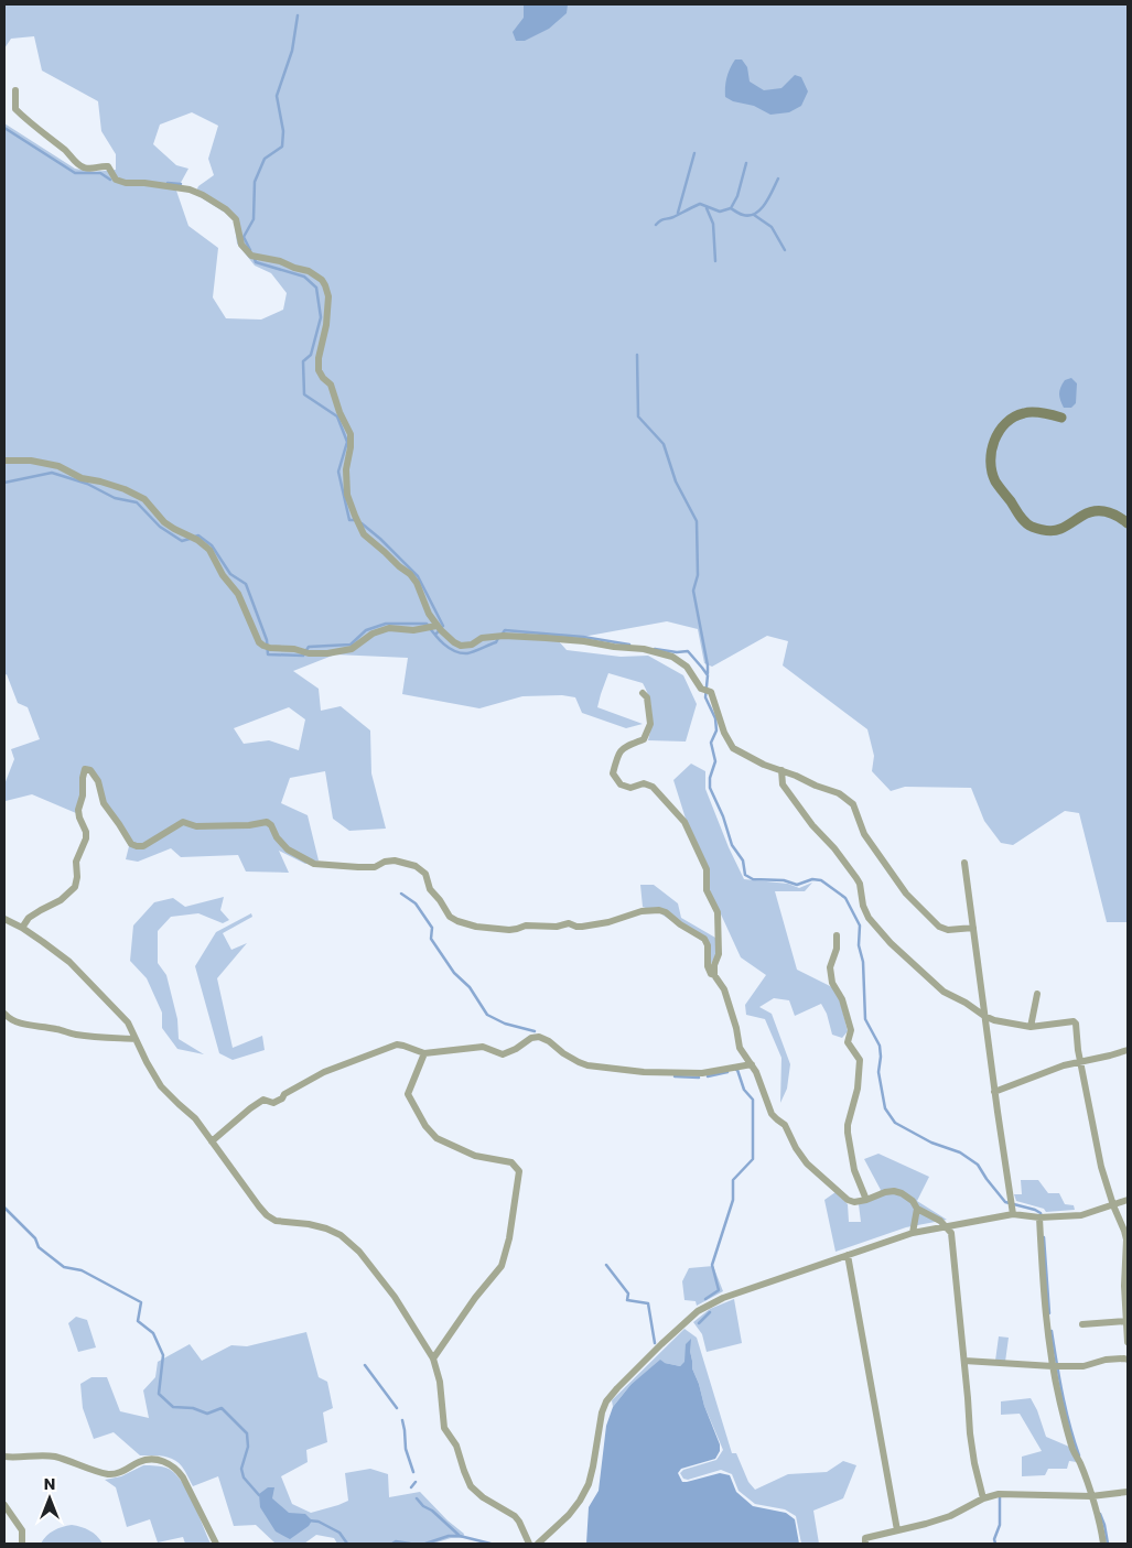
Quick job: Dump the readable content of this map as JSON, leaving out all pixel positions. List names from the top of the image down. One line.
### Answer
{"north":"top"}
